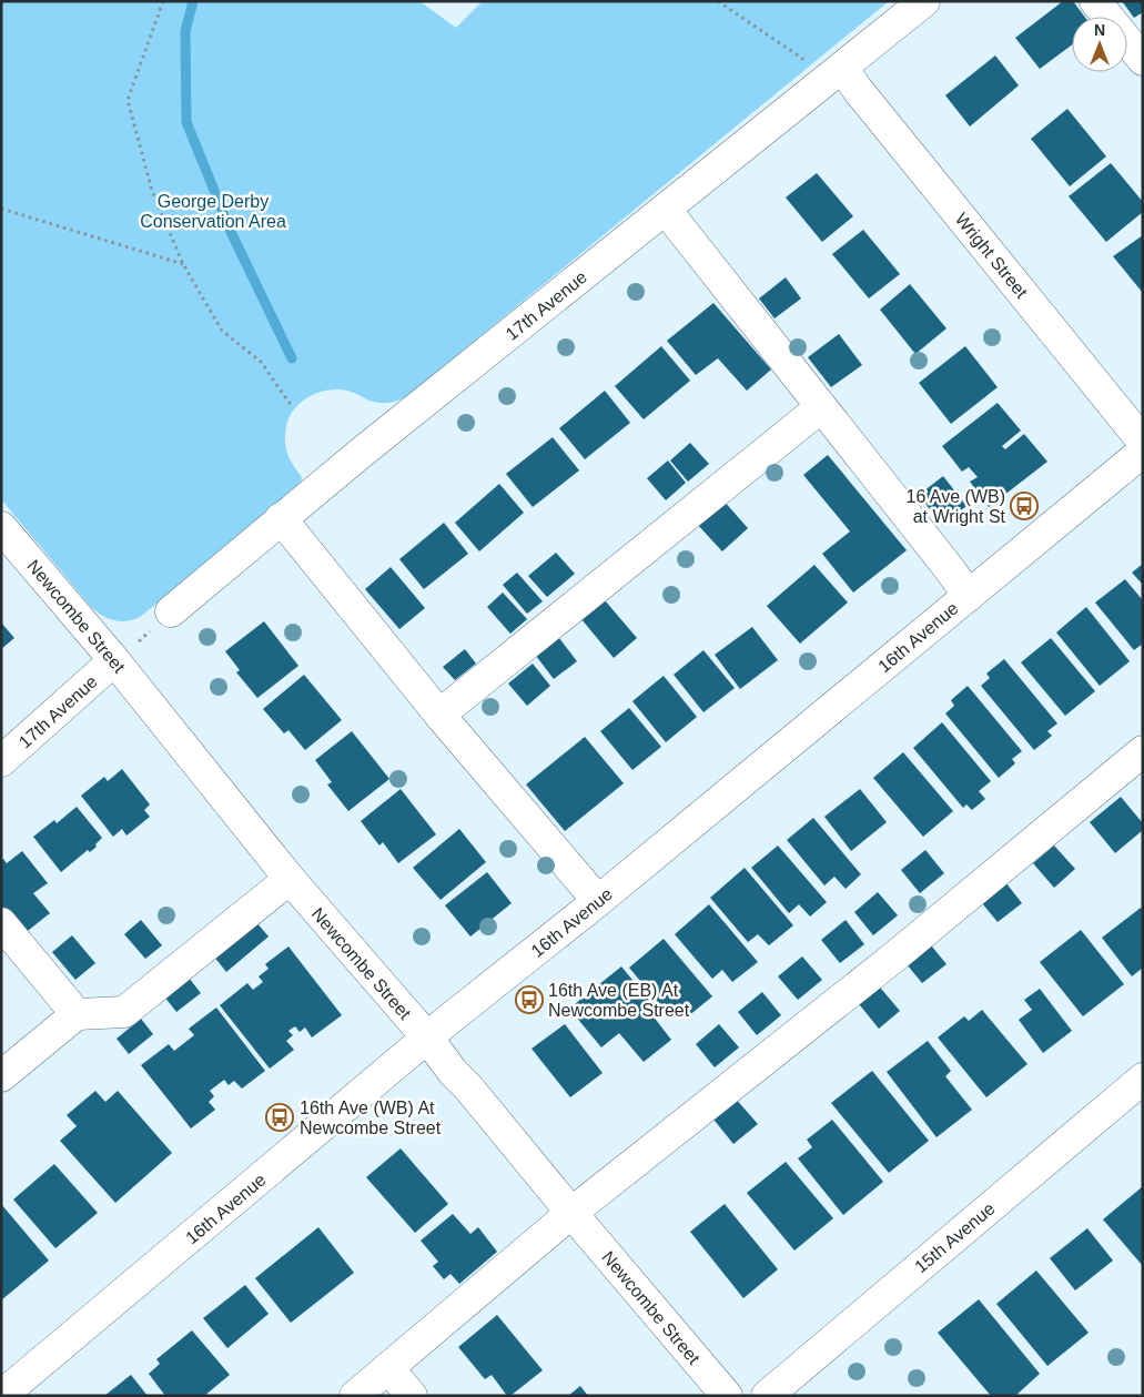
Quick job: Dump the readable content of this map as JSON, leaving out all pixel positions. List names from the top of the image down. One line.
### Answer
{"streets":{"street":["Wright Street","17th Avenue","Newcombe Street","16th Avenue","15th Avenue"]},"crossings":[["Wright Street","17th Avenue"],["17th Avenue","Newcombe Street"],["Newcombe Street","16th Avenue"]],"parks":["George Derby Conservation Area"],"places":{"bus stop":["16 Ave (WB) at Wright St","16th Ave (EB) At Newcombe Street","16th Ave (WB) At Newcombe Street"]},"north":"top"}
